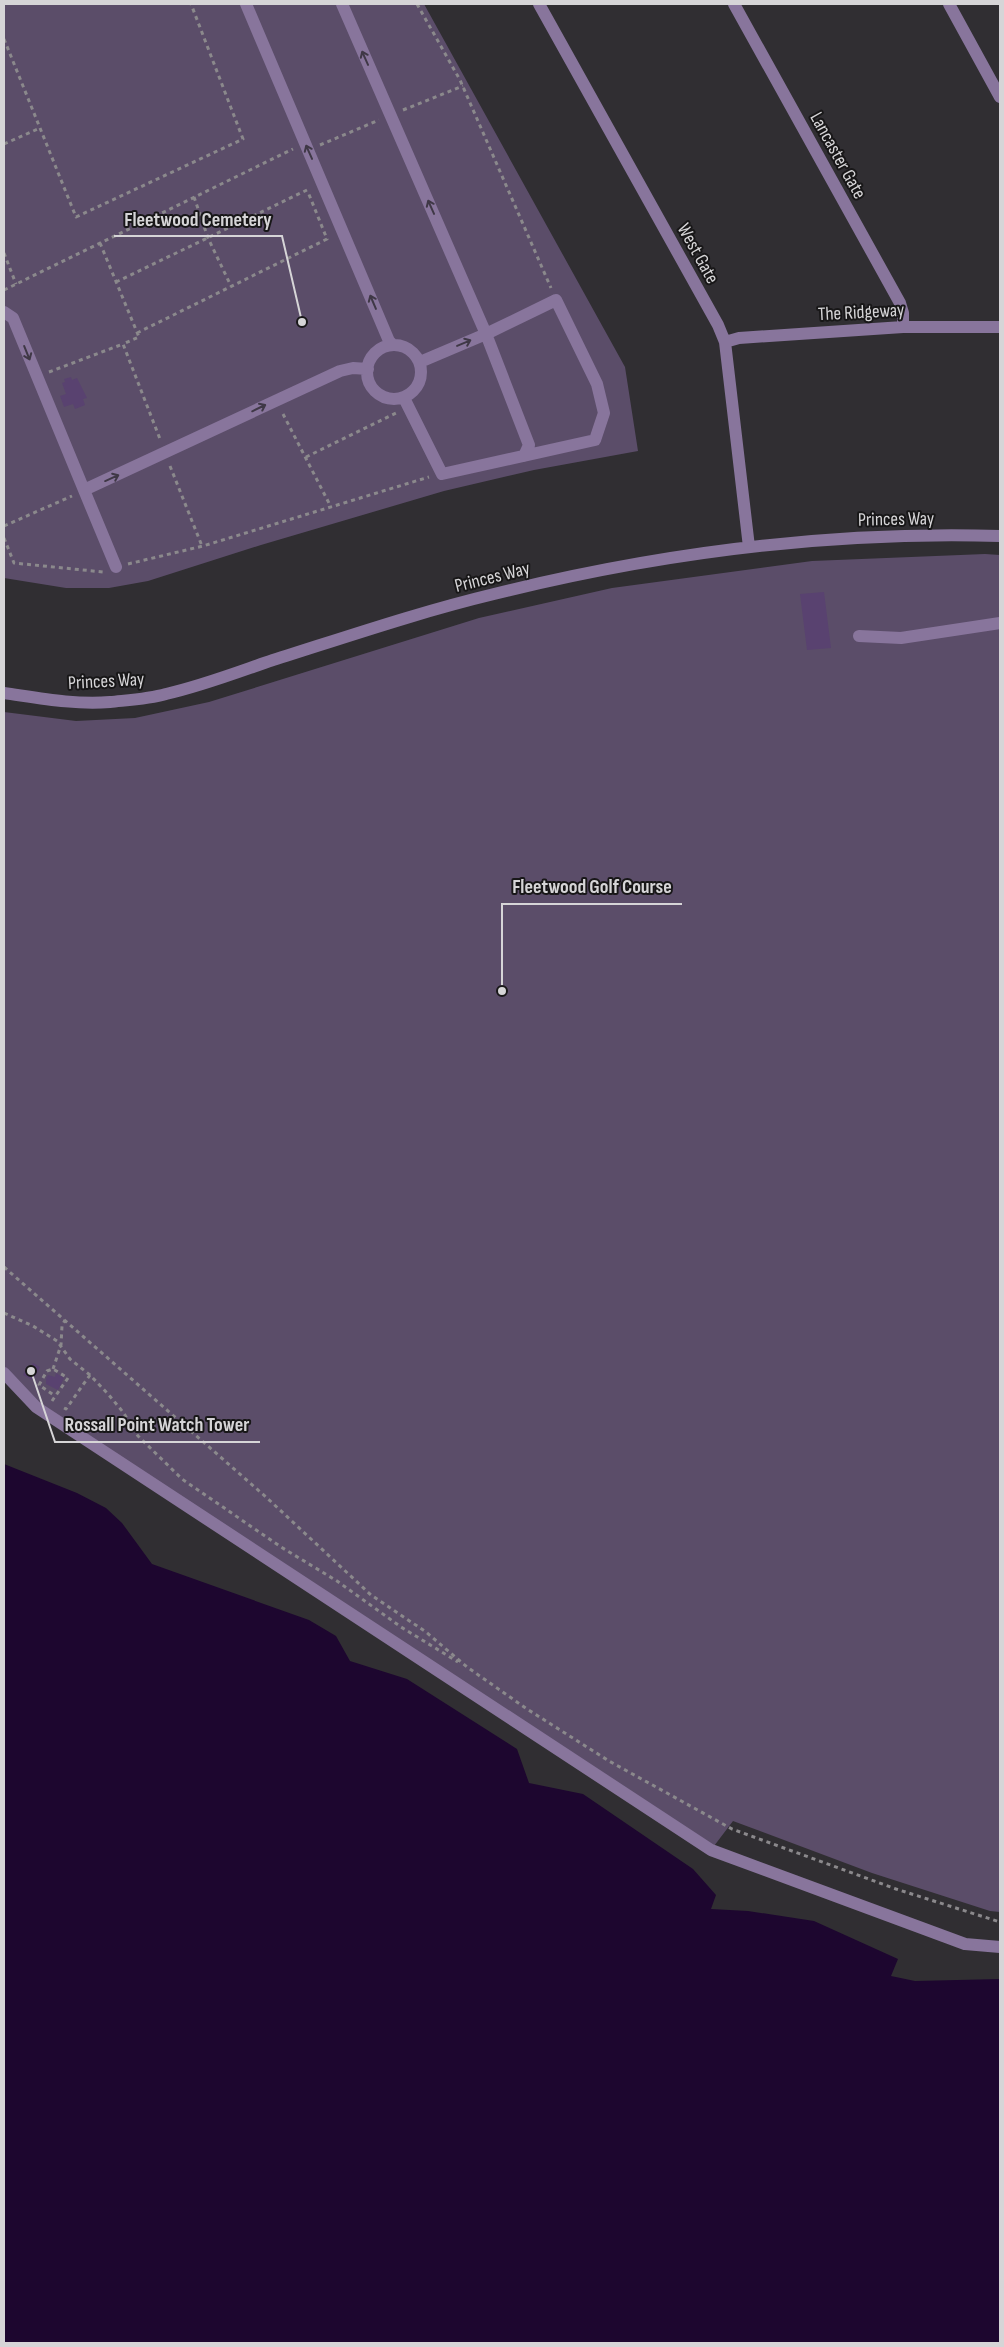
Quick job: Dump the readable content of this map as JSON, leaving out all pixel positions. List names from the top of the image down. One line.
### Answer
{"streets":{"street":["Lancaster Gate","West Gate","The Ridgeway","Princes Way"]},"crossings":[["Lancaster Gate","The Ridgeway"],["West Gate","The Ridgeway"],["West Gate","Princes Way"]],"places":["Fleetwood Cemetery","Fleetwood Golf Course","Rossall Point Watch Tower"]}
